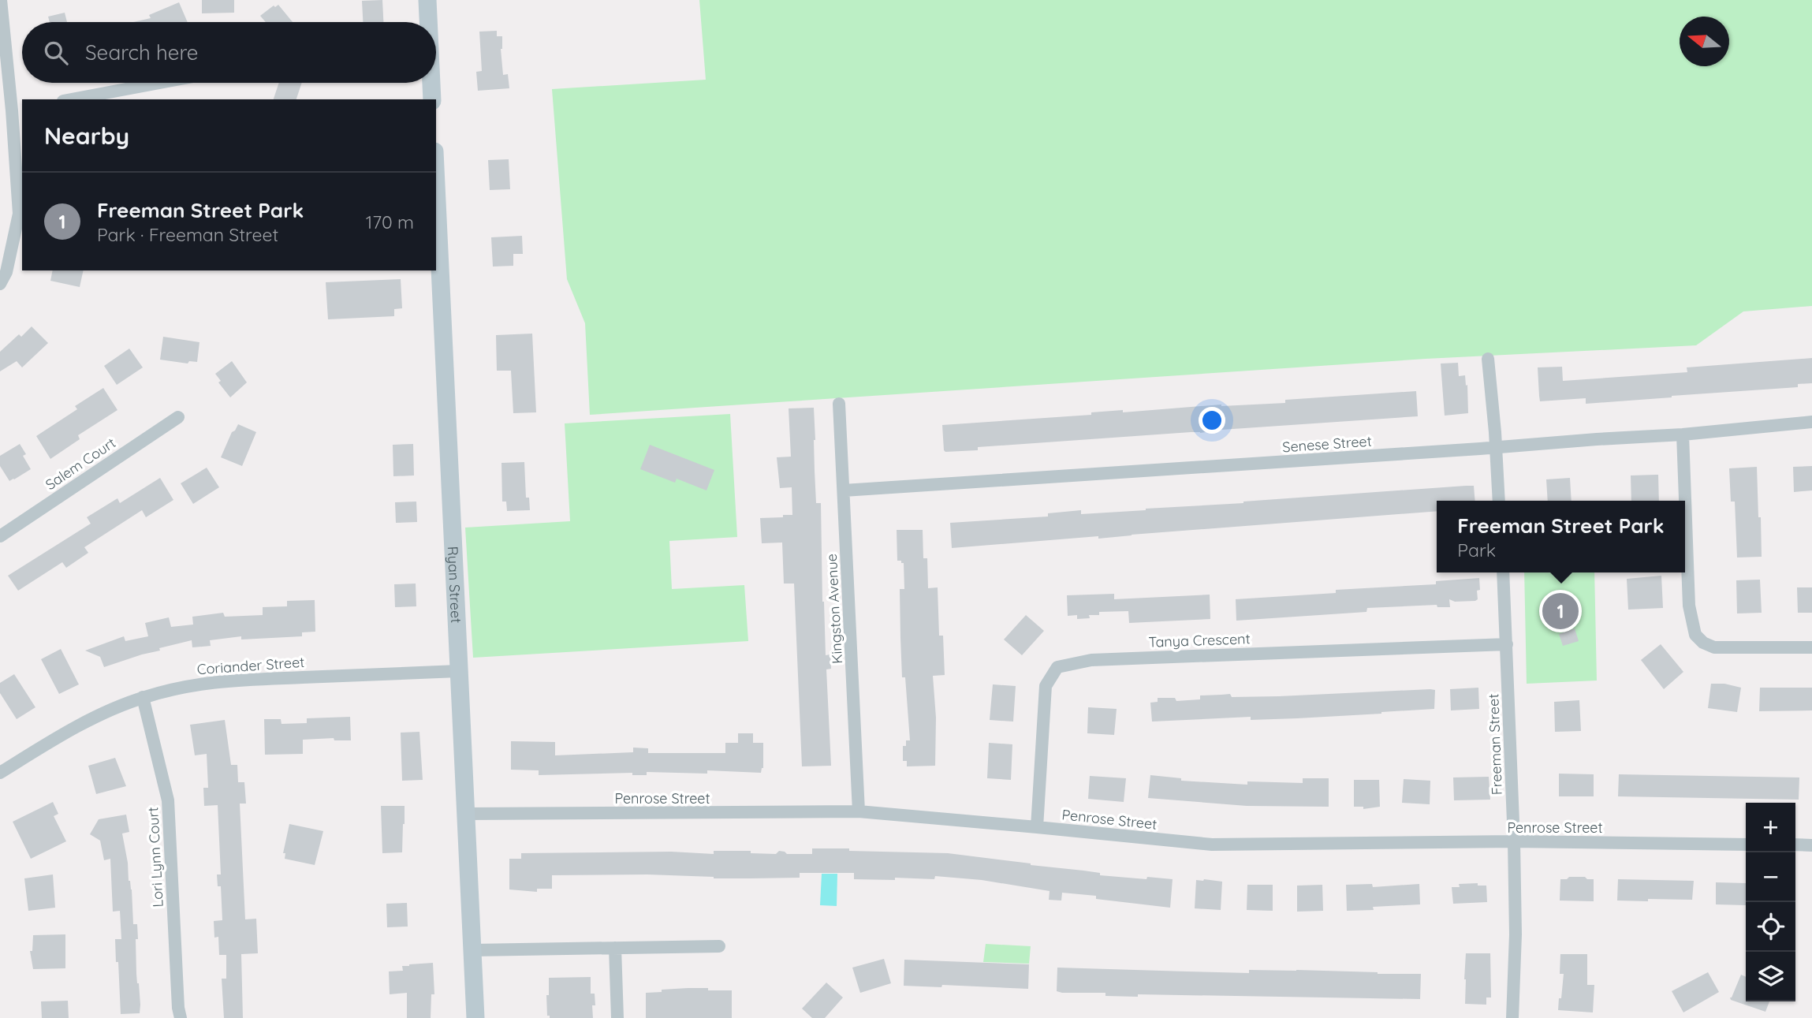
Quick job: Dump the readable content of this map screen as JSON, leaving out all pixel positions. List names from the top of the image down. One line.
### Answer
{"streets":{"street":["Senese Street","Salem Court","Ryan Street","Kingston Avenue","Tanya Crescent","Coriander Street","Freeman Street","Penrose Street","Lori Lynn Court"]},"crossings":[["Senese Street","Kingston Avenue"],["Ryan Street","Coriander Street"],["Ryan Street","Penrose Street"],["Kingston Avenue","Penrose Street"],["Tanya Crescent","Freeman Street"],["Tanya Crescent","Penrose Street"],["Coriander Street","Lori Lynn Court"],["Freeman Street","Penrose Street"]],"north":"left","page":{"search":"Search here","heading":"Nearby","list":[{"mark":"1","name":"Freeman Street Park","note":"Park · Freeman Street","value":"170 m"}],"popup":["Freeman Street Park","Park"],"pins":"1","map_buttons":["+","−"]}}
